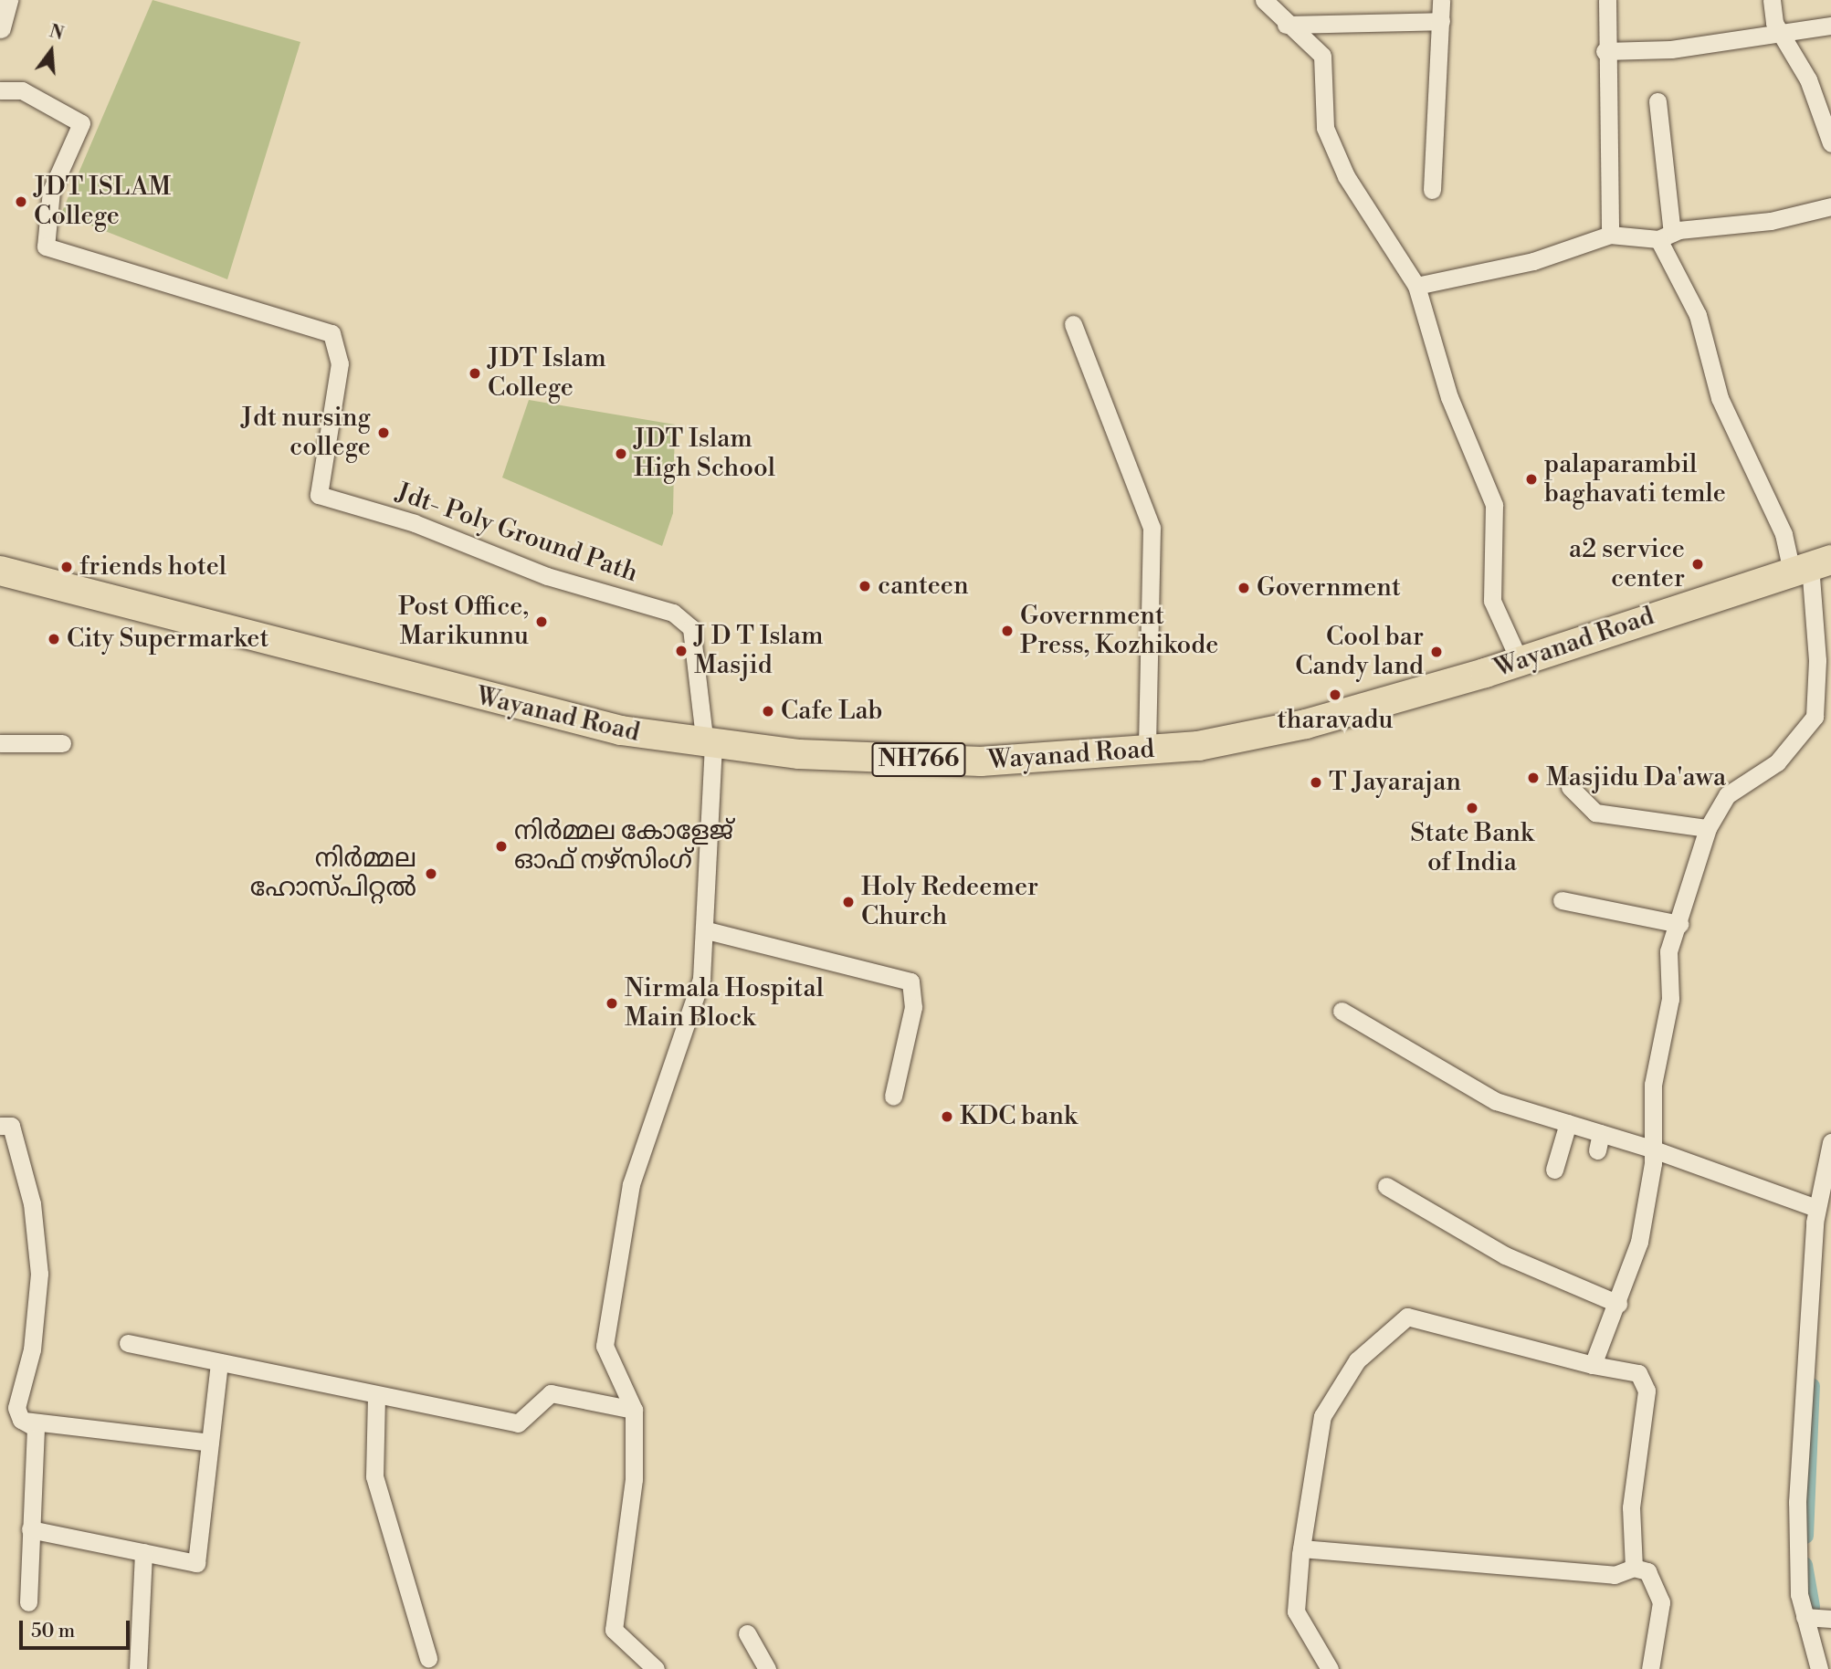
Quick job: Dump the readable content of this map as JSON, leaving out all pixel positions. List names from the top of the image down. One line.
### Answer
{"streets":{"highway":["Wayanad Road","NH766"],"street":["Jdt- Poly Ground Path"]},"crossings":[["Jdt- Poly Ground Path","Wayanad Road"]],"places":["JDT ISLAM College","JDT Islam College","Jdt nursing college","JDT Islam High School","palaparambil baghavati temle","a2 service center","friends hotel","canteen","Government","Post Office, Marikunnu","Government Press, Kozhikode","City Supermarket","J D T Islam Masjid","Cool bar Candy land","tharavadu","Cafe Lab","Masjidu Da'awa","T Jayarajan","State Bank of India","നിർമ്മല കോളേജ് ഓഫ് നഴ്സിംഗ്","നിർമ്മല ഹോസ്പിറ്റൽ","Holy Redeemer Church","Nirmala Hospital Main Block","KDC bank"],"scale_bar":"50 m","north":"top"}
